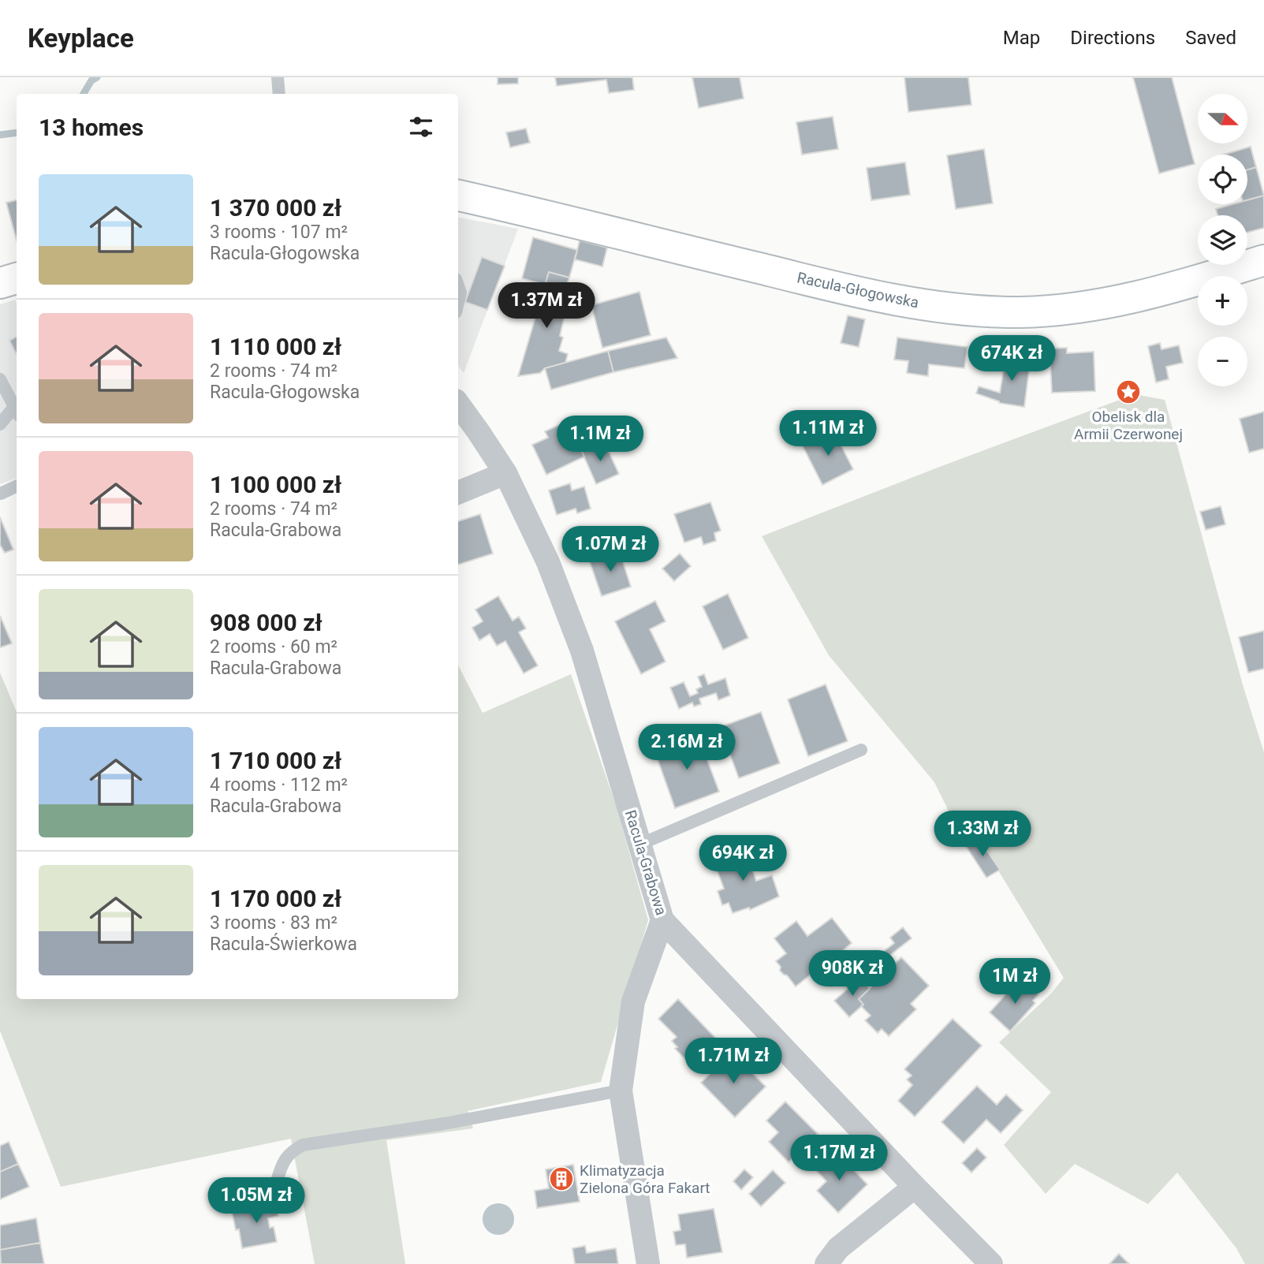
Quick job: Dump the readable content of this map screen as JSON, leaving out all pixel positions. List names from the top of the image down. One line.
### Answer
{"streets":{"street":["Racula-Głogowska","Racula-Grabowa"]},"places":{"place":["Obelisk dla Armii Czerwonej"],"building":["Klimatyzacja Zielona Góra Fakart"]},"north":"right","page":{"header":"Keyplace","nav":["Map","Directions","Saved"],"map_buttons":["+","−"],"heading":"13 homes","list":[{"name":"1 370 000 zł","note":"3 rooms · 107 m² · Racula-Głogowska"},{"name":"1 110 000 zł","note":"2 rooms · 74 m² · Racula-Głogowska"},{"name":"1 100 000 zł","note":"2 rooms · 74 m² · Racula-Grabowa"},{"name":"908 000 zł","note":"2 rooms · 60 m² · Racula-Grabowa"},{"name":"1 710 000 zł","note":"4 rooms · 112 m² · Racula-Grabowa"},{"name":"1 170 000 zł","note":"3 rooms · 83 m² · Racula-Świerkowa"}],"price":["1.37M zł","674K zł","1.11M zł","1.1M zł","1.07M zł","2.16M zł","1.33M zł","694K zł","908K zł","1M zł","1.71M zł","1.17M zł","1.05M zł"]}}
